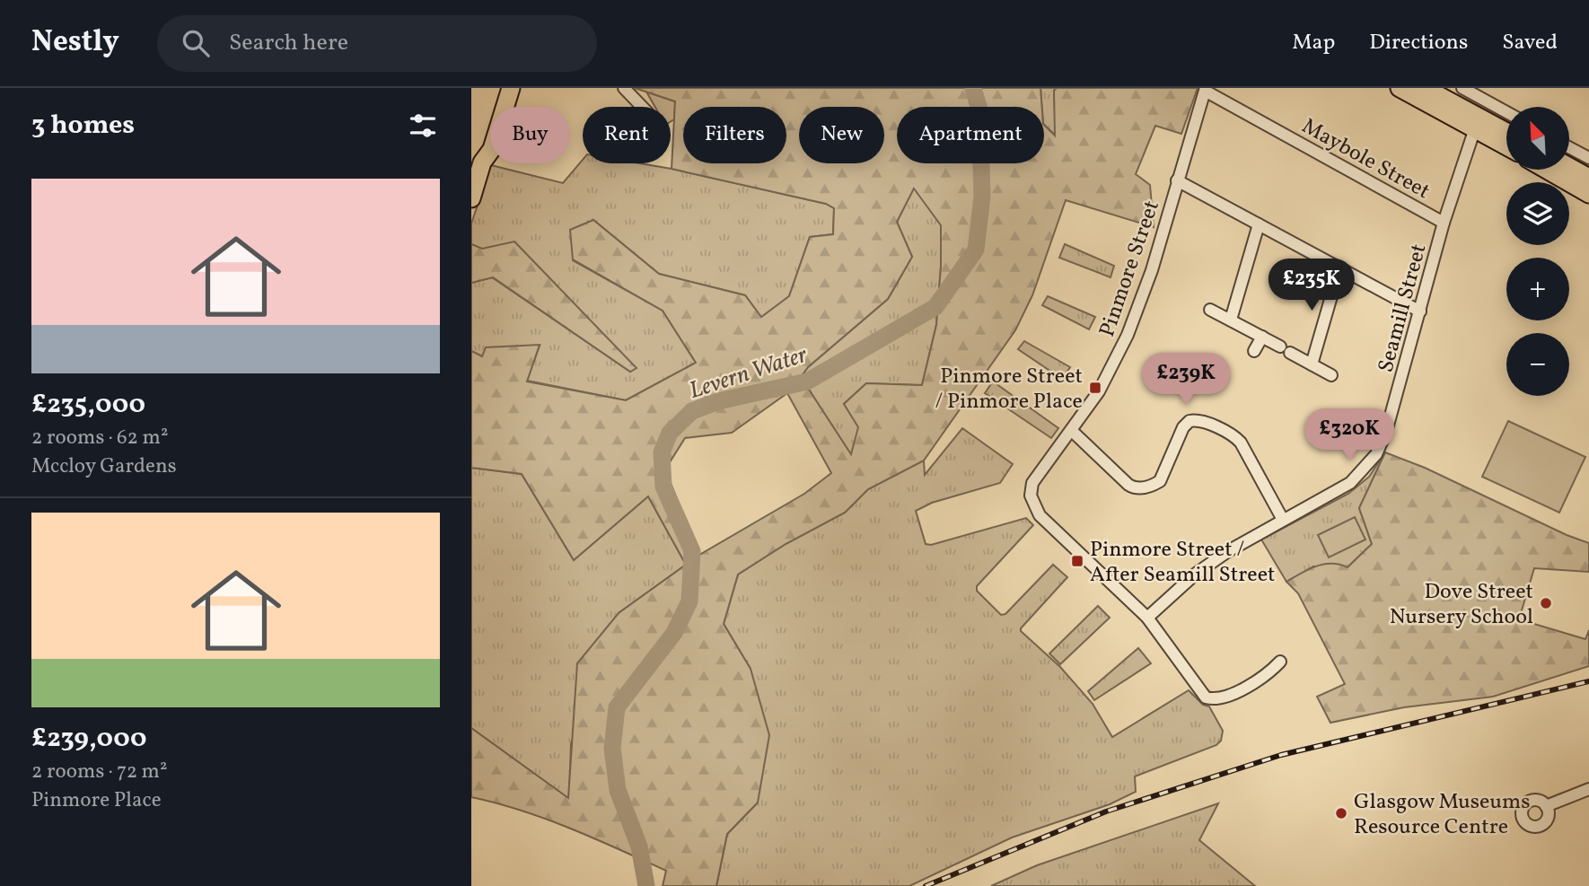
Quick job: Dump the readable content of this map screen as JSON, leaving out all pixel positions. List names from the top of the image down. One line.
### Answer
{"streets":{"street":["Maybole Street","Pinmore Street","Seamill Street"]},"crossings":[["Maybole Street","Pinmore Street"],["Maybole Street","Seamill Street"],["Pinmore Street","Seamill Street"]],"water":["Levern Water"],"places":{"transit":["Pinmore Street / Pinmore Place","Pinmore Street / After Seamill Street"],"other":["Dove Street Nursery School","Glasgow Museums Resource Centre"]},"north":"top left","page":{"header":"Nestly","search":"Search here","nav":["Map","Directions","Saved"],"heading":"3 homes","map_buttons":["+","−"],"chip":["Buy","Rent","Filters","New","Apartment"],"list":[{"name":"£235,000","note":"2 rooms · 62 m² · Mccloy Gardens"},{"name":"£239,000","note":"2 rooms · 72 m² · Pinmore Place"}],"price":["£235K","£239K","£320K"]}}
